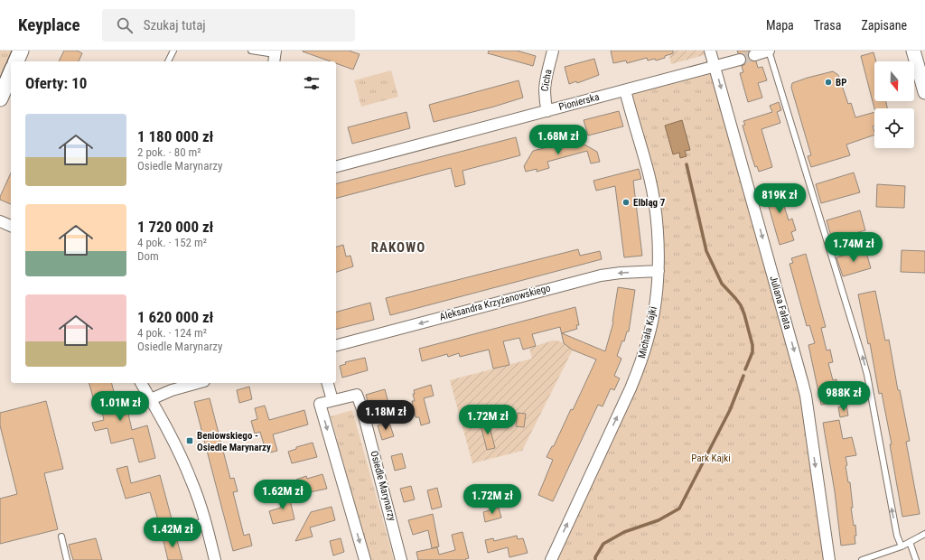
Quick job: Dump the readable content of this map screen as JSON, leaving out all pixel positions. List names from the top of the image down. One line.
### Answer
{"streets":{"street":["Cicha","Pionierska","Aleksandra Krzyżanowskiego","Juliana Fałata","Michała Kajki","Osiedle Marynarzy"]},"crossings":[["Cicha","Pionierska"],["Pionierska","Juliana Fałata"],["Pionierska","Michała Kajki"],["Aleksandra Krzyżanowskiego","Michała Kajki"]],"one_way":["Aleksandra Krzyżanowskiego","Juliana Fałata","Michała Kajki","Osiedle Marynarzy"],"districts":["RAKOWO"],"parks":["Park Kajki"],"places":{"other":["BP","Elbląg 7"],"transit":["Beniowskiego - Osiedle Marynarzy"]},"north":"bottom","page":{"header":"Keyplace","search":"Szukaj tutaj","nav":["Mapa","Trasa","Zapisane"],"heading":"Oferty: 10","list":[{"name":"1 180 000 zł","note":"2 pok. · 80 m² · Osiedle Marynarzy"},{"name":"1 720 000 zł","note":"4 pok. · 152 m² · Dom"},{"name":"1 620 000 zł","note":"4 pok. · 124 m² · Osiedle Marynarzy"}],"price":["1.68M zł","819K zł","1.74M zł","988K zł","1.01M zł","1.18M zł","1.72M zł","1.62M zł","1.72M zł","1.42M zł"]}}
